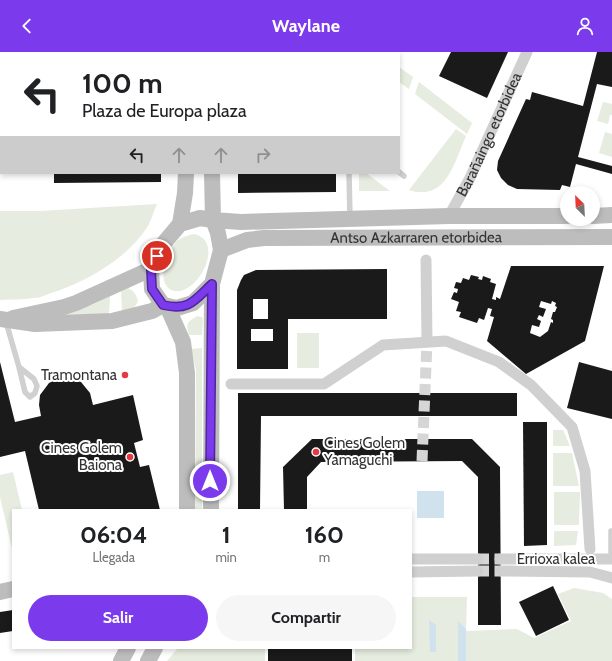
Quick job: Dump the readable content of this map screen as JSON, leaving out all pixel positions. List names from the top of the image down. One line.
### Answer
{"streets":{"street":["Barañaingo etorbidea","Antso Azkarraren etorbidea","Errioxa kalea"]},"crossings":[["Barañaingo etorbidea","Antso Azkarraren etorbidea"]],"places":["Tramontana","Cines Golem Yamaguchi","Cines Golem Baiona"],"north":"top left","page":{"header":"Waylane","turn":["100 m","Plaza de Europa plaza"],"eta":["06:04","Llegada","1","min","160","m"],"buttons":["Salir","Compartir"]}}
